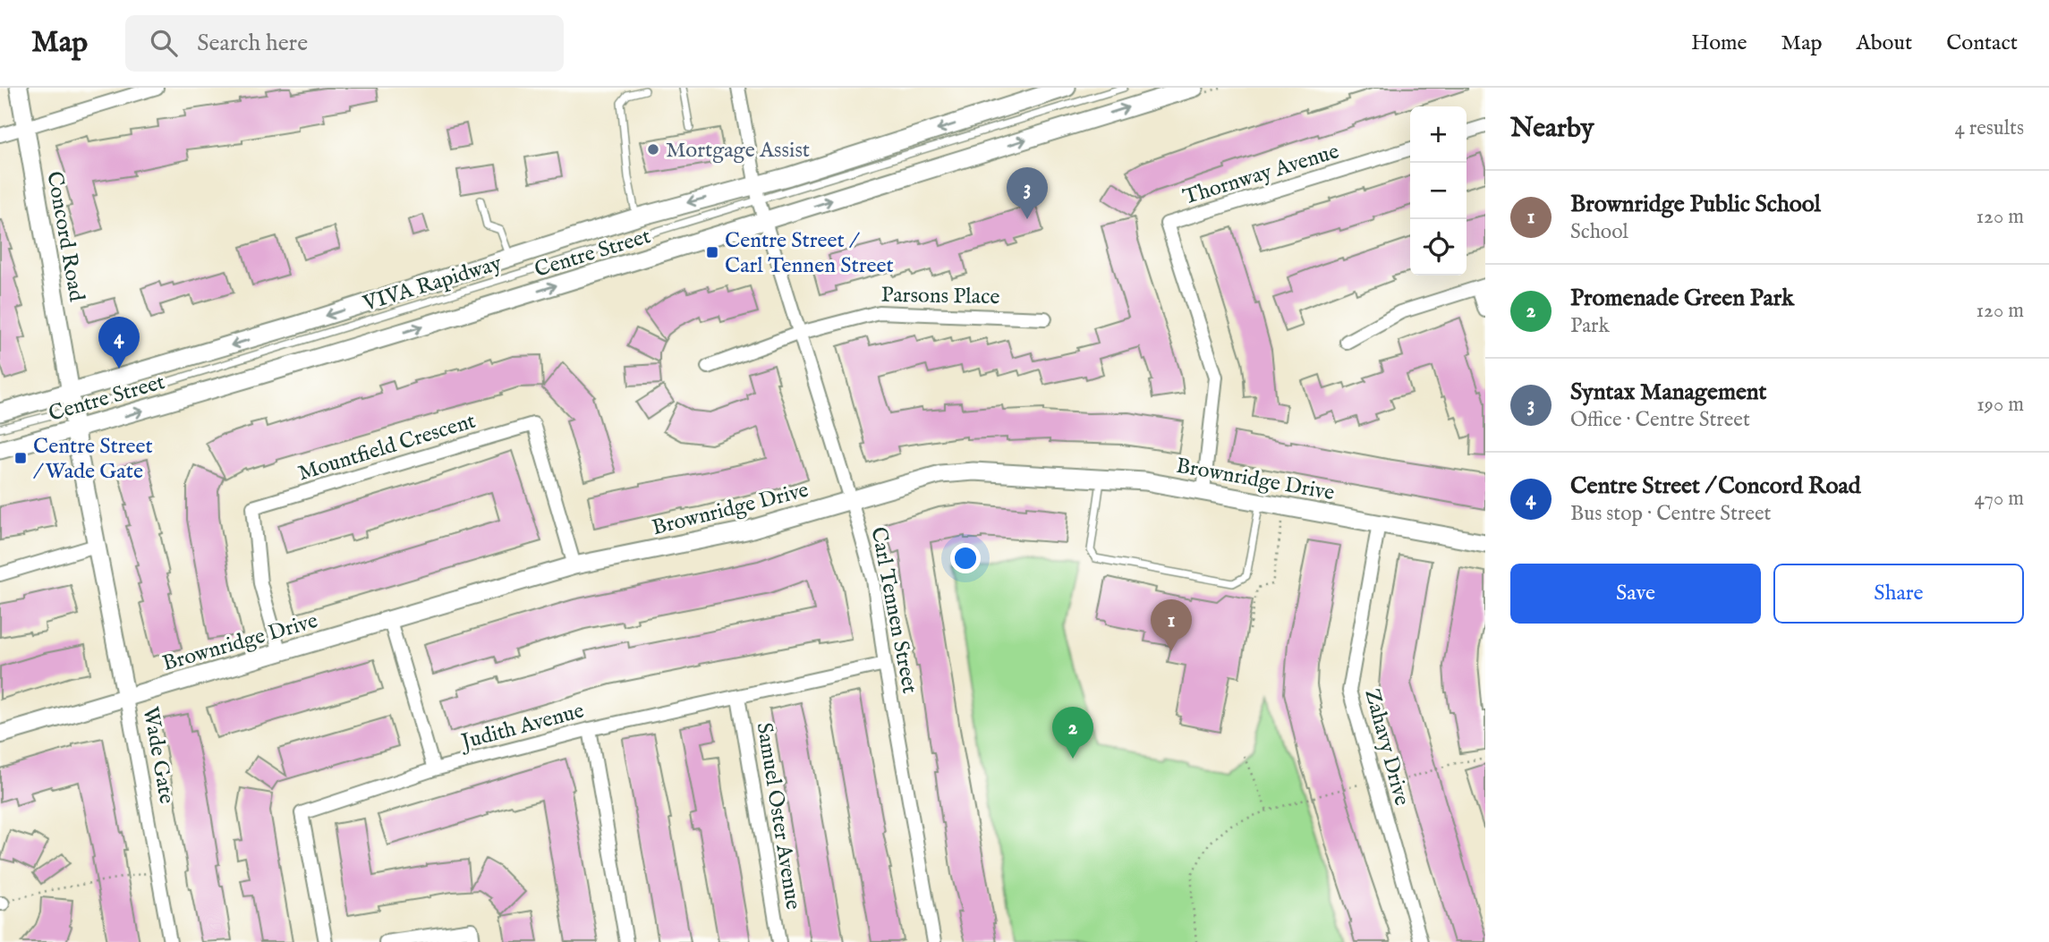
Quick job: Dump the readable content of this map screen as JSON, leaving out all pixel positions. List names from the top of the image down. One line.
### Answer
{"streets":{"main road":["Concord Road","Centre Street","Brownridge Drive","Wade Gate"],"street":["Thornway Avenue","Parsons Place","Mountfield Crescent","Carl Tennen Street","Judith Avenue","Zahavy Drive","Samuel Oster Avenue"],"lane":["VIVA Rapidway"]},"crossings":[["Thornway Avenue","Brownridge Drive"],["Concord Road","Centre Street"],["Concord Road","VIVA Rapidway"],["Concord Road","Wade Gate"],["Centre Street","VIVA Rapidway"],["Centre Street","Carl Tennen Street"],["Centre Street","Wade Gate"],["VIVA Rapidway","Carl Tennen Street"],["Parsons Place","Carl Tennen Street"],["Mountfield Crescent","Brownridge Drive"],["Brownridge Drive","Carl Tennen Street"],["Brownridge Drive","Zahavy Drive"],["Brownridge Drive","Wade Gate"],["Carl Tennen Street","Judith Avenue"],["Judith Avenue","Samuel Oster Avenue"]],"places":{"other":["Mortgage Assist"],"transit":["Centre Street / Carl Tennen Street","Centre Street / Wade Gate"]},"page":{"header":"Map","search":"Search here","nav":["Home","Map","About","Contact"],"heading":["Nearby","4 results"],"map_buttons":["+","−"],"pins":["3","4","1","2"],"list":[{"mark":"1","name":"Brownridge Public School","note":"School","value":"120 m"},{"mark":"2","name":"Promenade Green Park","note":"Park","value":"120 m"},{"mark":"3","name":"Syntax Management","note":"Office · Centre Street","value":"190 m"},{"mark":"4","name":"Centre Street / Concord Road","note":"Bus stop · Centre Street","value":"470 m"}],"buttons":["Save","Share"]}}
